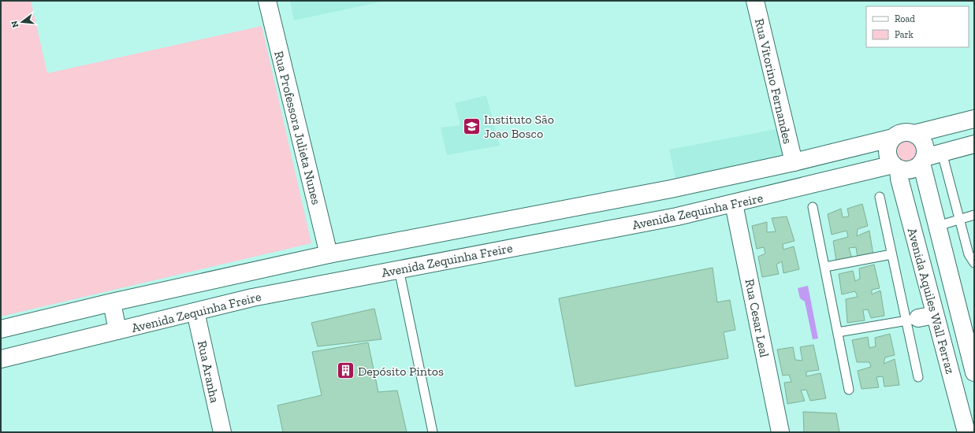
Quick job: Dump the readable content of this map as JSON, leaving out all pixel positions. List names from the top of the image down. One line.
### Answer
{"streets":{"main road":["Rua Vitorino Fernandes","Rua Professora Julieta Nunes","Avenida Zequinha Freire","Avenida Aquiles Wall Ferraz","Rua Cesar Leal","Rua Aranha"]},"crossings":[["Rua Vitorino Fernandes","Avenida Zequinha Freire"],["Rua Professora Julieta Nunes","Avenida Zequinha Freire"],["Avenida Zequinha Freire","Avenida Aquiles Wall Ferraz"],["Avenida Zequinha Freire","Rua Cesar Leal"],["Avenida Zequinha Freire","Rua Aranha"]],"places":{"school or university":["Instituto São Joao Bosco"],"building":["Depósito Pintos"]},"legend":["Road","Park"],"north":"left"}
